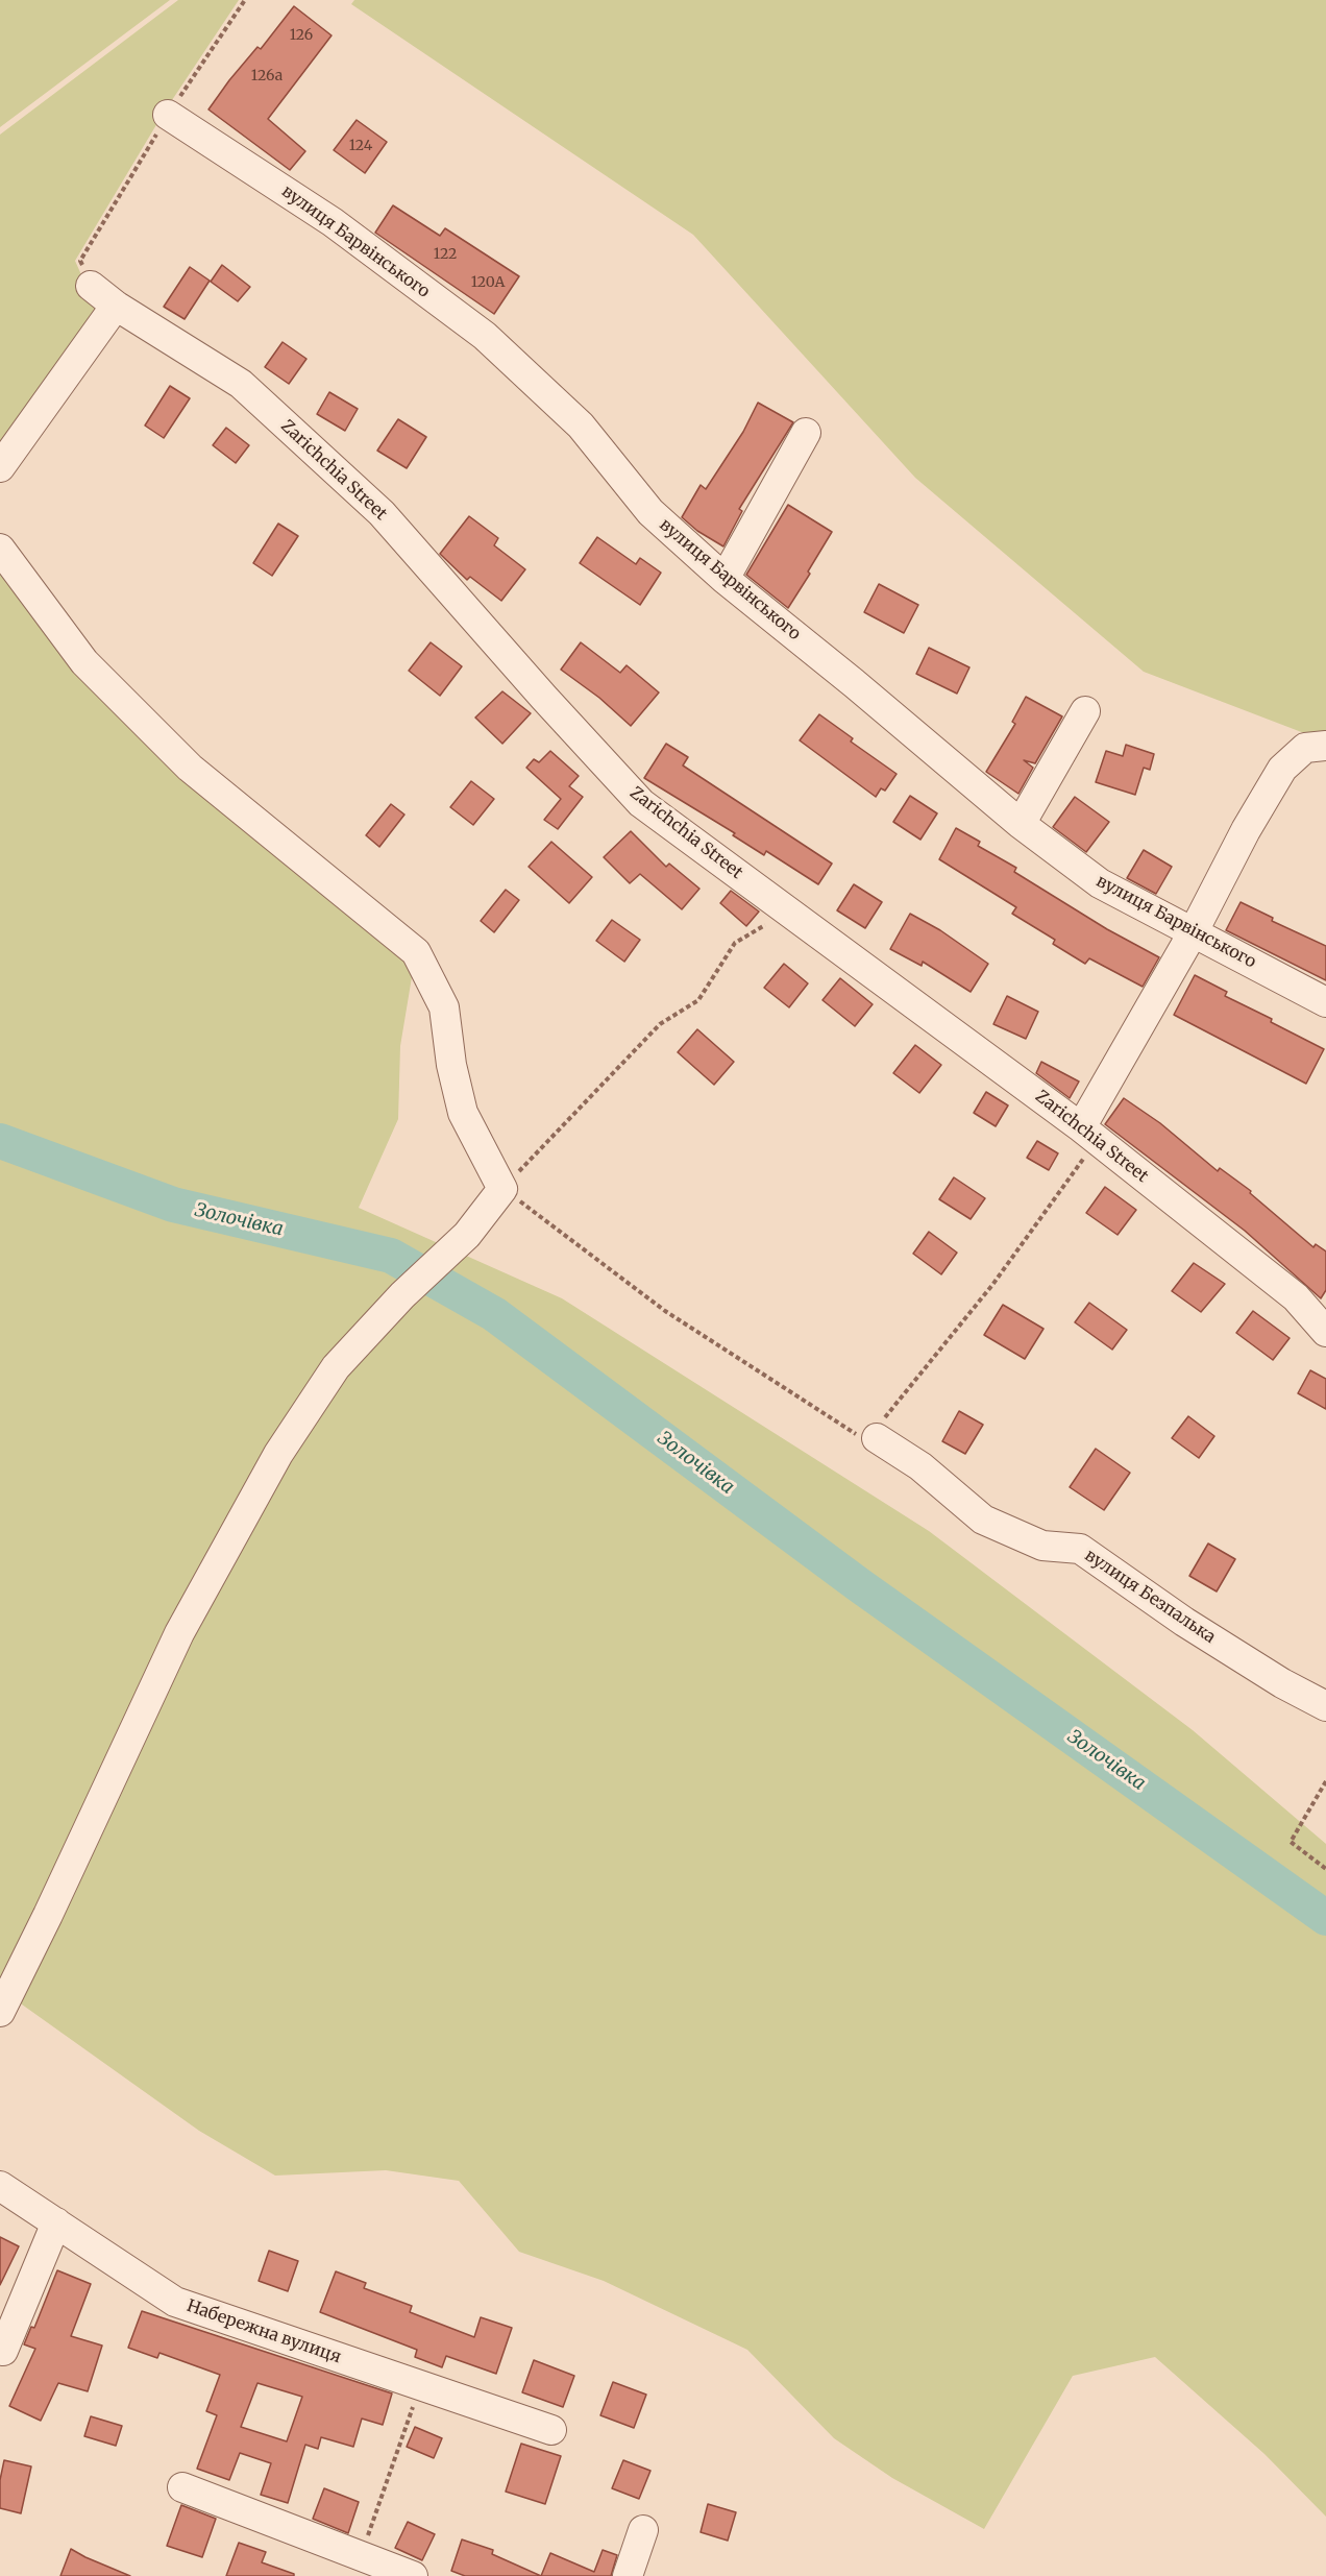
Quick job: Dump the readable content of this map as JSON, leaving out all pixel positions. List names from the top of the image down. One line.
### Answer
{"streets":{"street":["вулиця Барвінського","Zarichchia Street","вулиця Безпалька","Набережна вулиця"]},"water":["Золочівка"],"house_numbers":["126","126а","124","122","120А"]}
